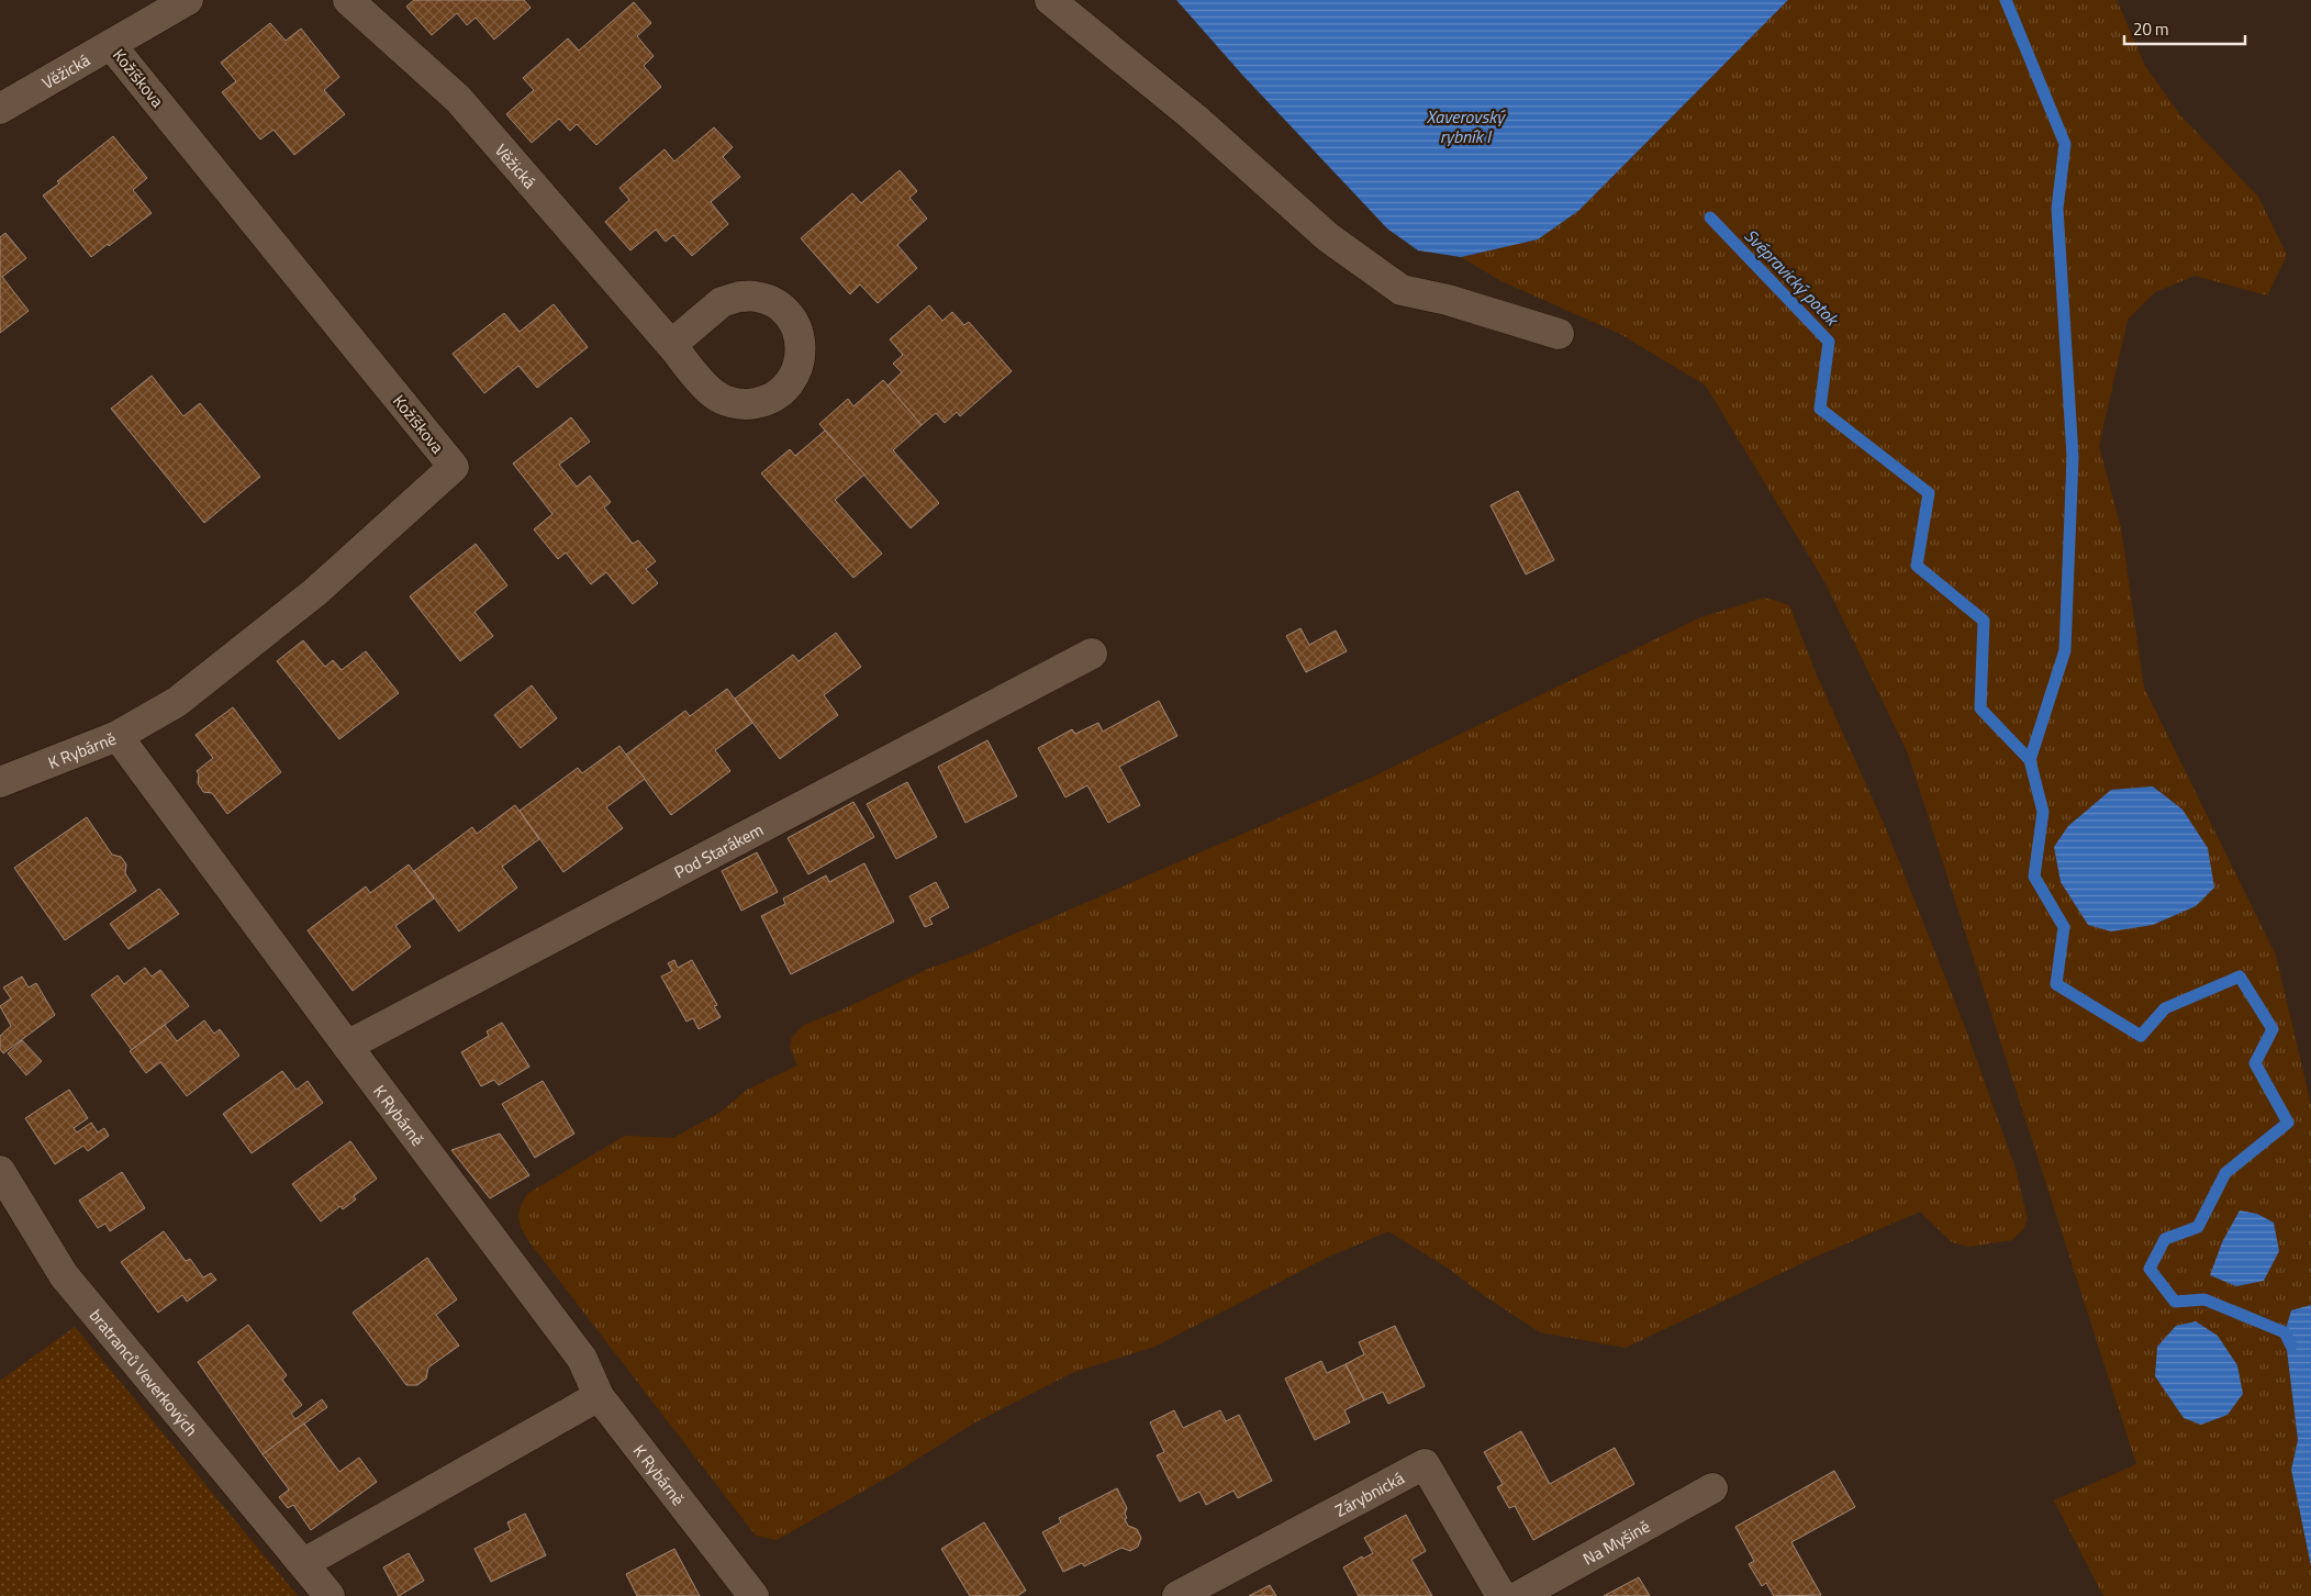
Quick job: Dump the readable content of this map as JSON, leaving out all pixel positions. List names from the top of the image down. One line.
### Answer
{"streets":{"street":["Věžická","Kožíškova","K Rybárně","Pod Starákem","bratranců Veverkových","Zárybnická","Na Myšině"]},"crossings":[["Věžická","Kožíškova"],["Kožíškova","K Rybárně"],["K Rybárně","Pod Starákem"]],"water":["Xaverovský rybník I","Svépravický potok"],"scale_bar":"20 m"}
